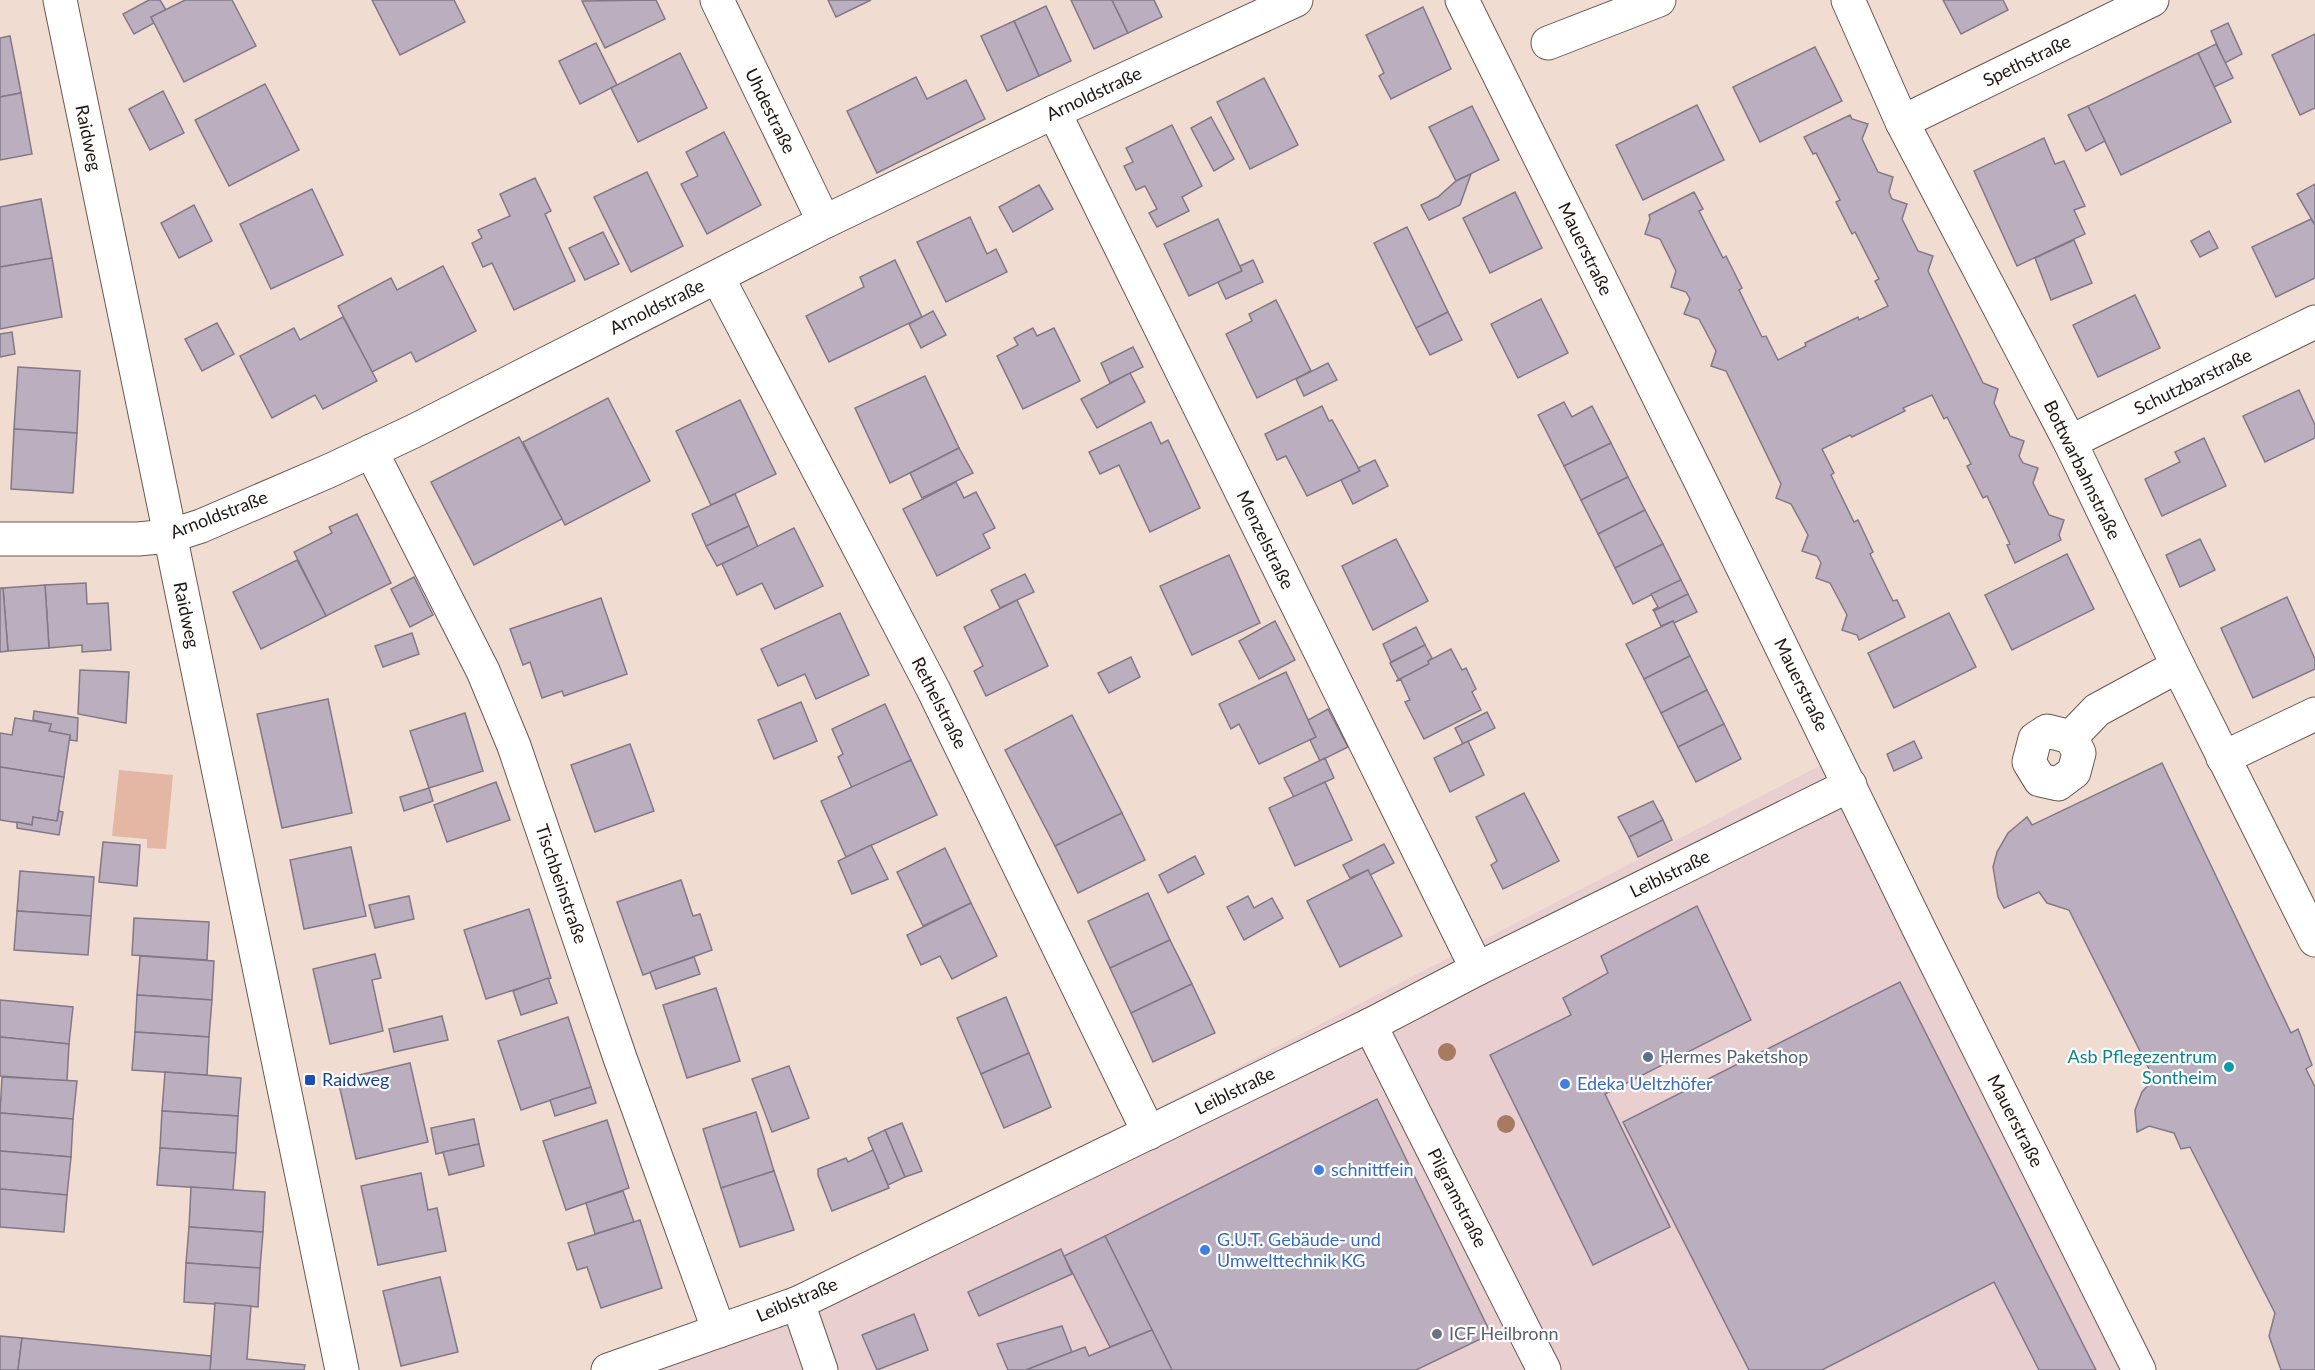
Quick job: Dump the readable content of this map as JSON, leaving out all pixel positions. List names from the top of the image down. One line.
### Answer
{"streets":{"street":["Spethstraße","Arnoldstraße","Uhdestraße","Raidweg","Mauerstraße","Schutzbarstraße","Bottwarbahnstraße","Menzelstraße","Rethelstraße","Leiblstraße","Tischbeinstraße","Pilgramstraße"]},"crossings":[["Spethstraße","Bottwarbahnstraße"],["Arnoldstraße","Uhdestraße"],["Arnoldstraße","Raidweg"],["Arnoldstraße","Menzelstraße"],["Arnoldstraße","Rethelstraße"],["Arnoldstraße","Tischbeinstraße"],["Mauerstraße","Leiblstraße"],["Schutzbarstraße","Bottwarbahnstraße"],["Menzelstraße","Leiblstraße"],["Rethelstraße","Leiblstraße"],["Leiblstraße","Tischbeinstraße"],["Leiblstraße","Pilgramstraße"]],"places":{"other":["Hermes Paketshop","Asb Pflegezentrum Sontheim","Edeka Ueltzhöfer","schnittfein","G.U.T. Gebäude- und Umwelttechnik KG","ICF Heilbronn"],"transit":["Raidweg"]}}
